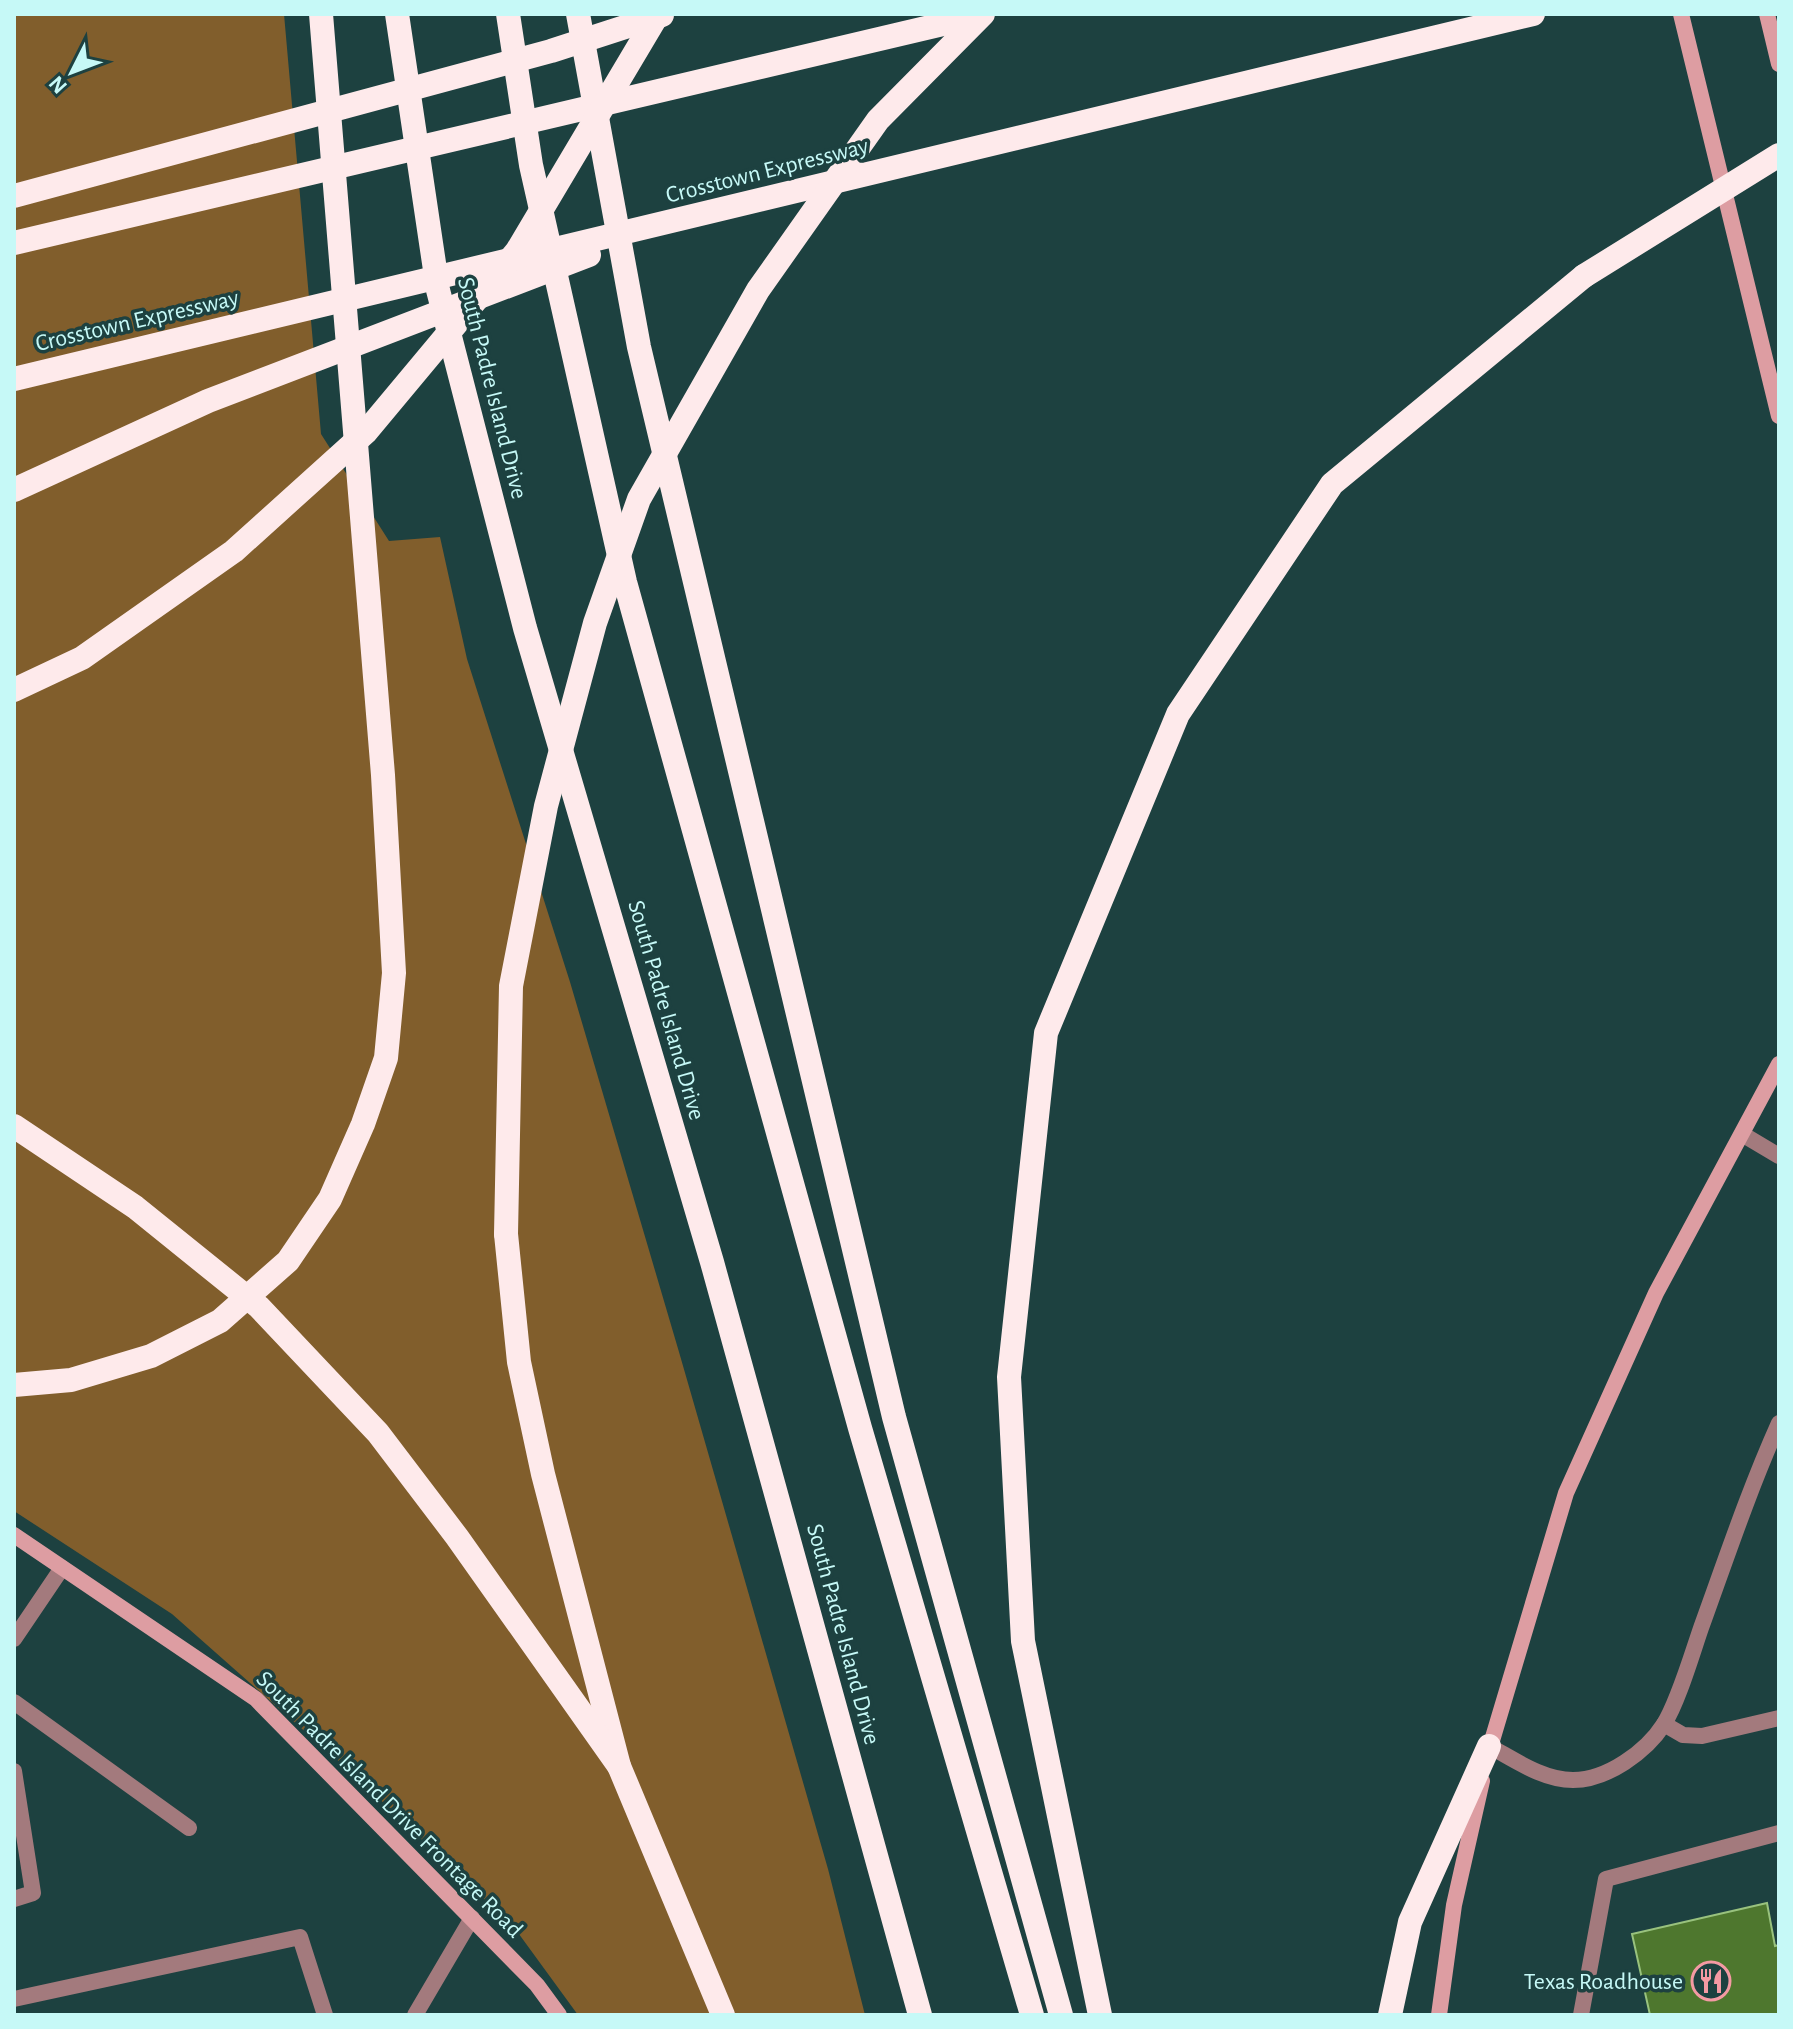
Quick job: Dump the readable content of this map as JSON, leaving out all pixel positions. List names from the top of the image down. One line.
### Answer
{"streets":{"highway":["Crosstown Expressway","South Padre Island Drive"],"main road":["South Padre Island Drive Frontage Road"]},"places":{"restaurant":["Texas Roadhouse"]},"north":"bottom left"}
